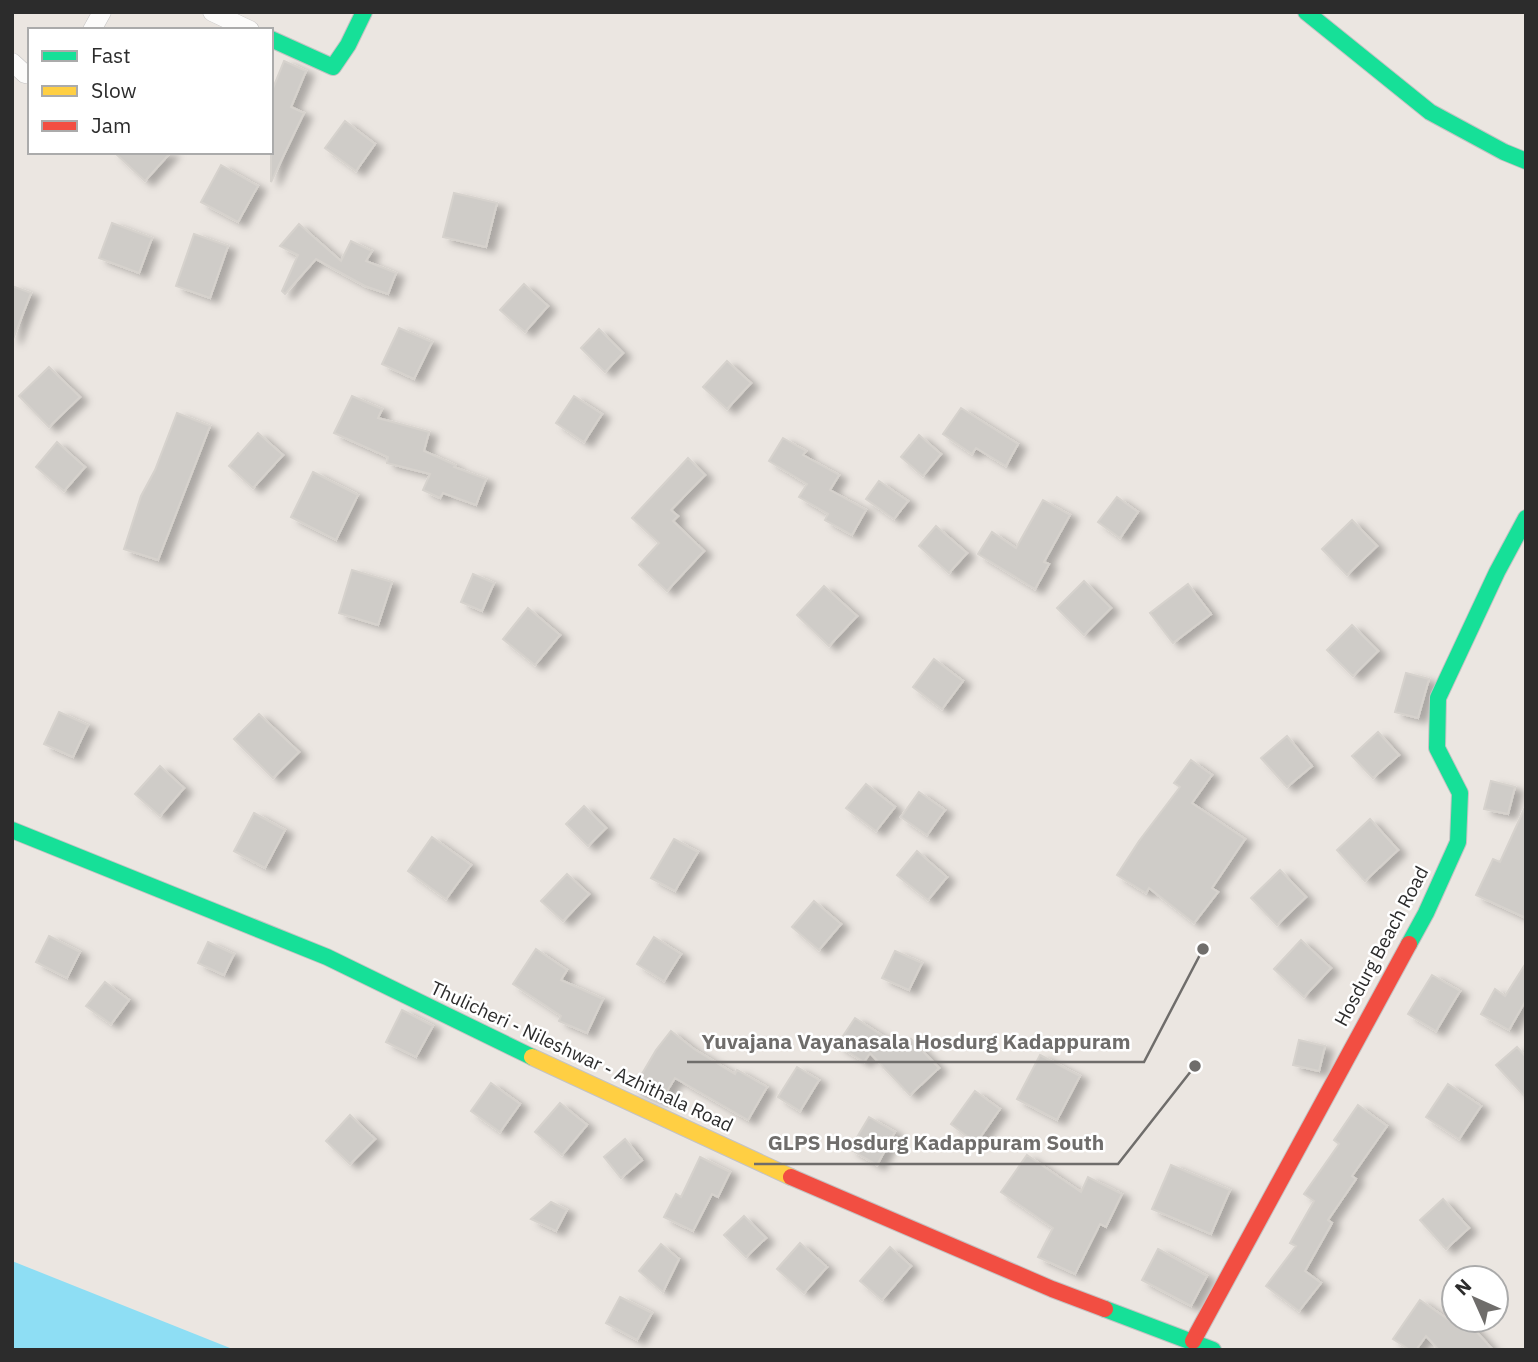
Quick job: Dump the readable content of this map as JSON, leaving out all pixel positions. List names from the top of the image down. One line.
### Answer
{"streets":{"street":["Hosdurg Beach Road","Thulicheri - Nileshwar - Azhithala Road"]},"crossings":[["Hosdurg Beach Road","Thulicheri - Nileshwar - Azhithala Road"]],"places":["Yuvajana Vayanasala Hosdurg Kadappuram","GLPS Hosdurg Kadappuram South"],"legend":["Fast","Slow","Jam"],"north":"top left"}
